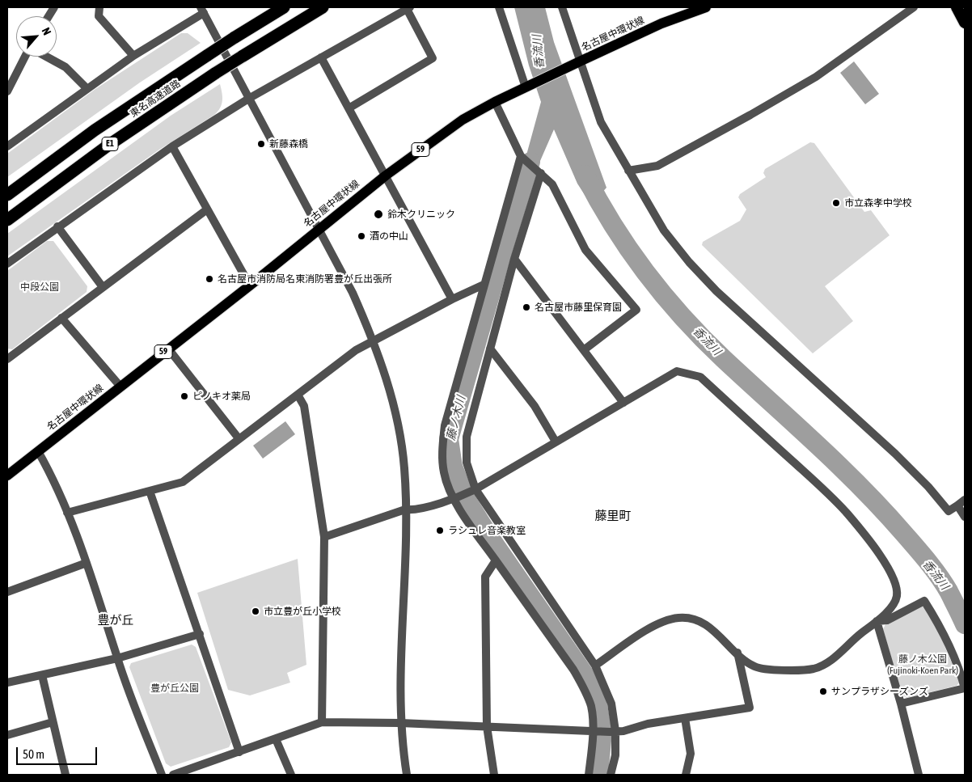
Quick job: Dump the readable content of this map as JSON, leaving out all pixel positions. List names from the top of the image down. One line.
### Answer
{"streets":{"highway":["東名高速道路","E1"],"main road":["名古屋中環状線","59"]},"districts":["藤里町","豊が丘"],"water":["香流川","藤ノ木川"],"parks":["中段公園","藤ノ木公園 (Fujinoki-Koen Park)","豊が丘公園"],"places":["新藤森橋","市立森孝中学校","鈴木クリニック","酒の中山","名古屋市消防局名東消防署豊が丘出張所","名古屋市藤里保育園","ピノキオ薬局","ラシュレ音楽教室","市立豊が丘小学校","サンプラザシーズンズ"],"scale_bar":"50 m","north":"top right"}
